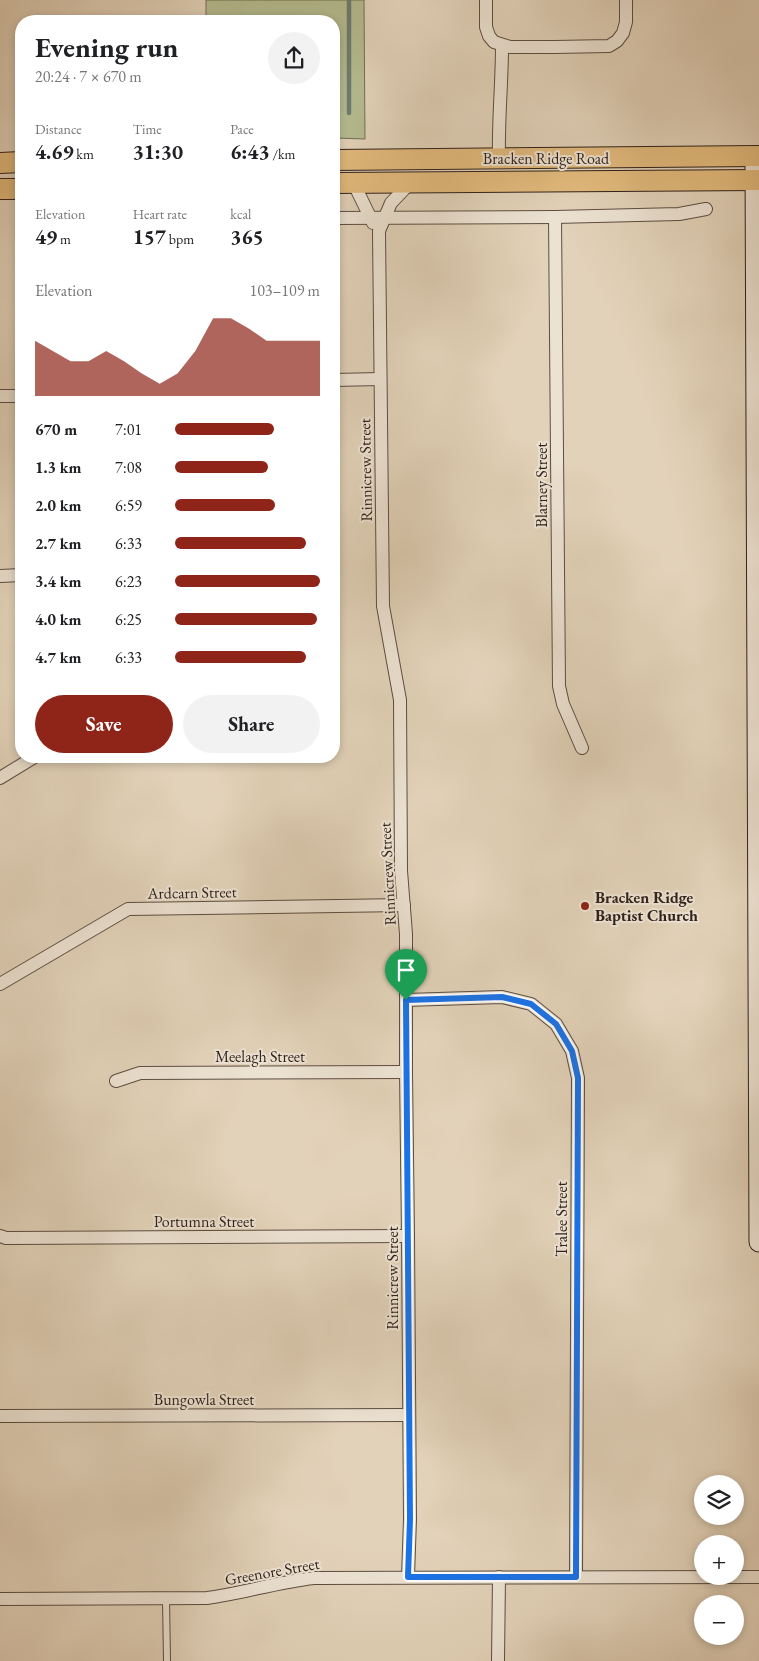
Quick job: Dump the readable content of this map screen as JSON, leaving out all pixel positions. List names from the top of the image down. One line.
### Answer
{"streets":{"main road":["Bracken Ridge Road"],"street":["Rinnicrew Street","Blarney Street","Ardcarn Street","Meelagh Street","Tralee Street","Portumna Street","Bungowla Street","Greenore Street"]},"crossings":[["Bracken Ridge Road","Rinnicrew Street"],["Rinnicrew Street","Ardcarn Street"],["Rinnicrew Street","Meelagh Street"],["Rinnicrew Street","Tralee Street"],["Rinnicrew Street","Portumna Street"],["Rinnicrew Street","Bungowla Street"],["Rinnicrew Street","Greenore Street"],["Tralee Street","Greenore Street"]],"places":["Bracken Ridge Baptist Church"],"page":{"heading":["Evening run","20:24 · 7 × 670 m"],"stats":[["Distance","4.69 km"],["Time","31:30"],["Pace","6:43 /km"],["Elevation","49 m"],["Heart rate","157 bpm"],["kcal","365"]],"chart":["Elevation","103–109 m"],"list":[{"name":"670 m","note":"7:01"},{"name":"1.3 km","note":"7:08"},{"name":"2.0 km","note":"6:59"},{"name":"2.7 km","note":"6:33"},{"name":"3.4 km","note":"6:23"},{"name":"4.0 km","note":"6:25"},{"name":"4.7 km","note":"6:33"}],"buttons":["Save","Share"],"map_buttons":["+","−"]}}
